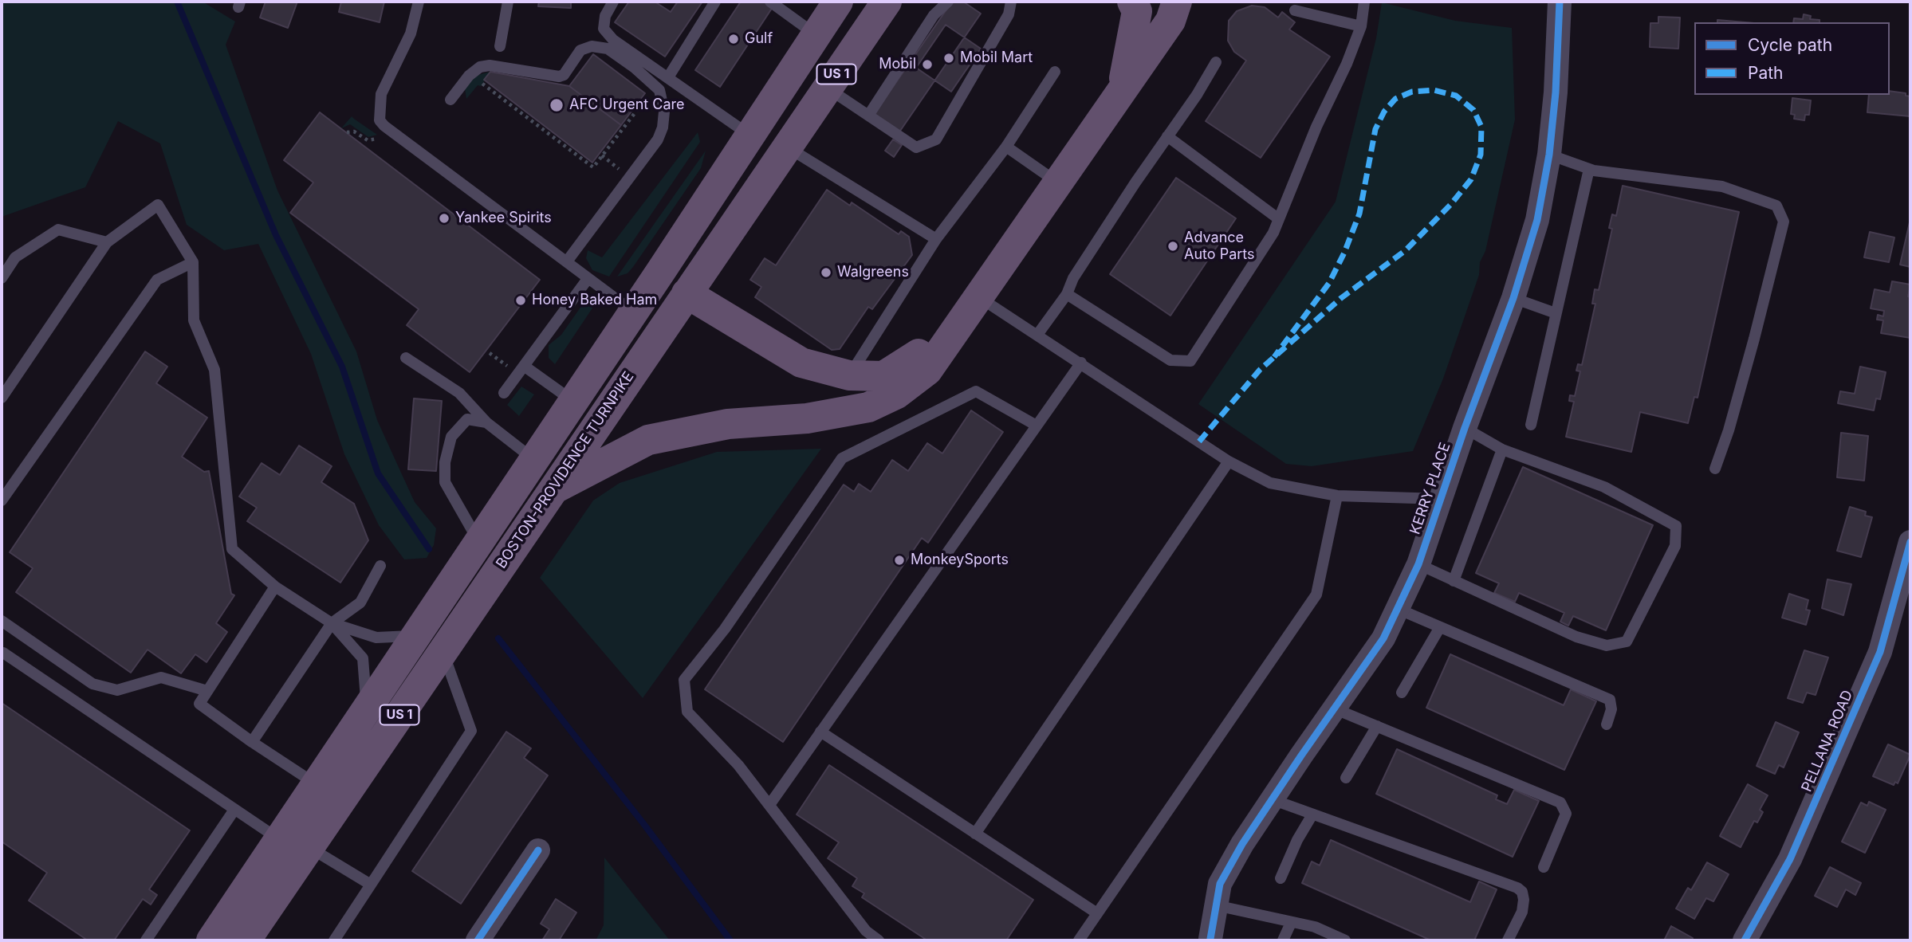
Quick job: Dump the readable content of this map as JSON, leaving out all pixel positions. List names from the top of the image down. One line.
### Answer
{"streets":{"main road":["US 1","BOSTON-PROVIDENCE TURNPIKE"],"street":["KERRY PLACE","PELLANA ROAD"]},"places":["Gulf","Mobil Mart","Mobil","AFC Urgent Care","Yankee Spirits","Advance Auto Parts","Walgreens","Honey Baked Ham","MonkeySports"],"legend":["Cycle path","Path"]}
